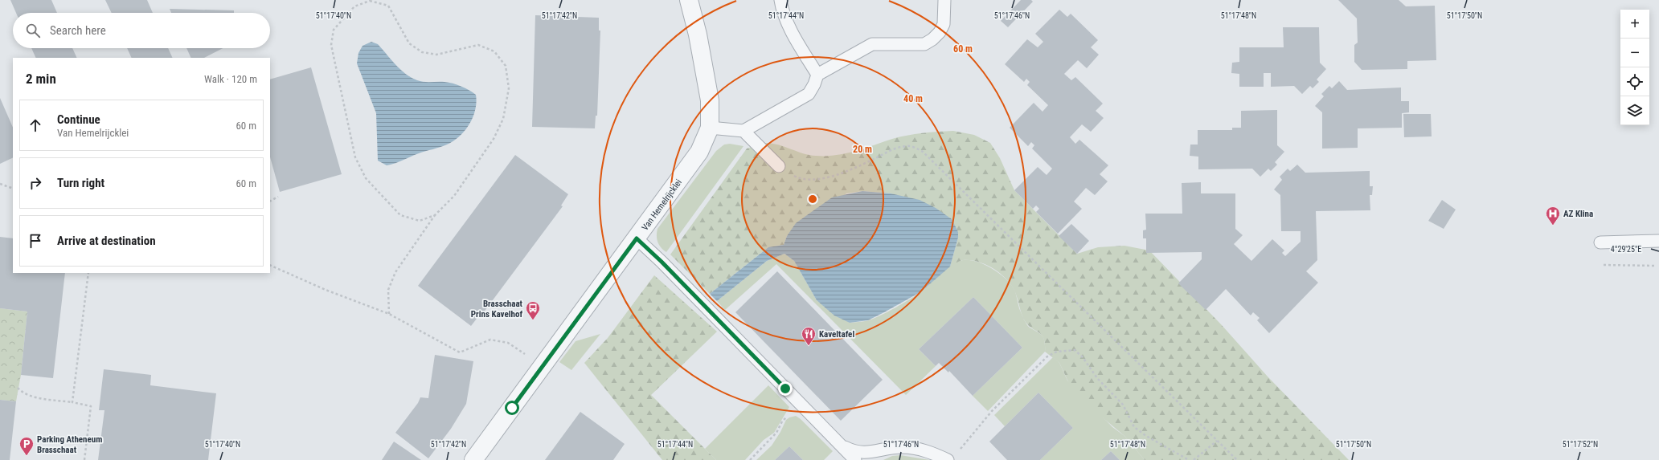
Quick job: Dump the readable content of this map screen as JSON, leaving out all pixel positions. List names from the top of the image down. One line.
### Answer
{"streets":{"street":["Van Hemelrijcklei"]},"places":{"hospital":["AZ Klina"],"bus stop":["Brasschaat Prins Kavelhof"],"restaurant":["Kaveltafel"],"parking":["Parking Atheneum Brasschaat"]},"page":{"map_buttons":["+","−"],"search":"Search here","heading":["2 min","Walk · 120 m"],"list":[["Continue","Van Hemelrijcklei","60 m"],["Turn right","60 m"],"Arrive at destination"]},"coordinates":["51°17'40\"N","51°17'42\"N","51°17'44\"N","51°17'46\"N","51°17'48\"N","51°17'50\"N","4°29'25\"E","51°17'52\"N"],"rings":["60 m","40 m","20 m"]}
